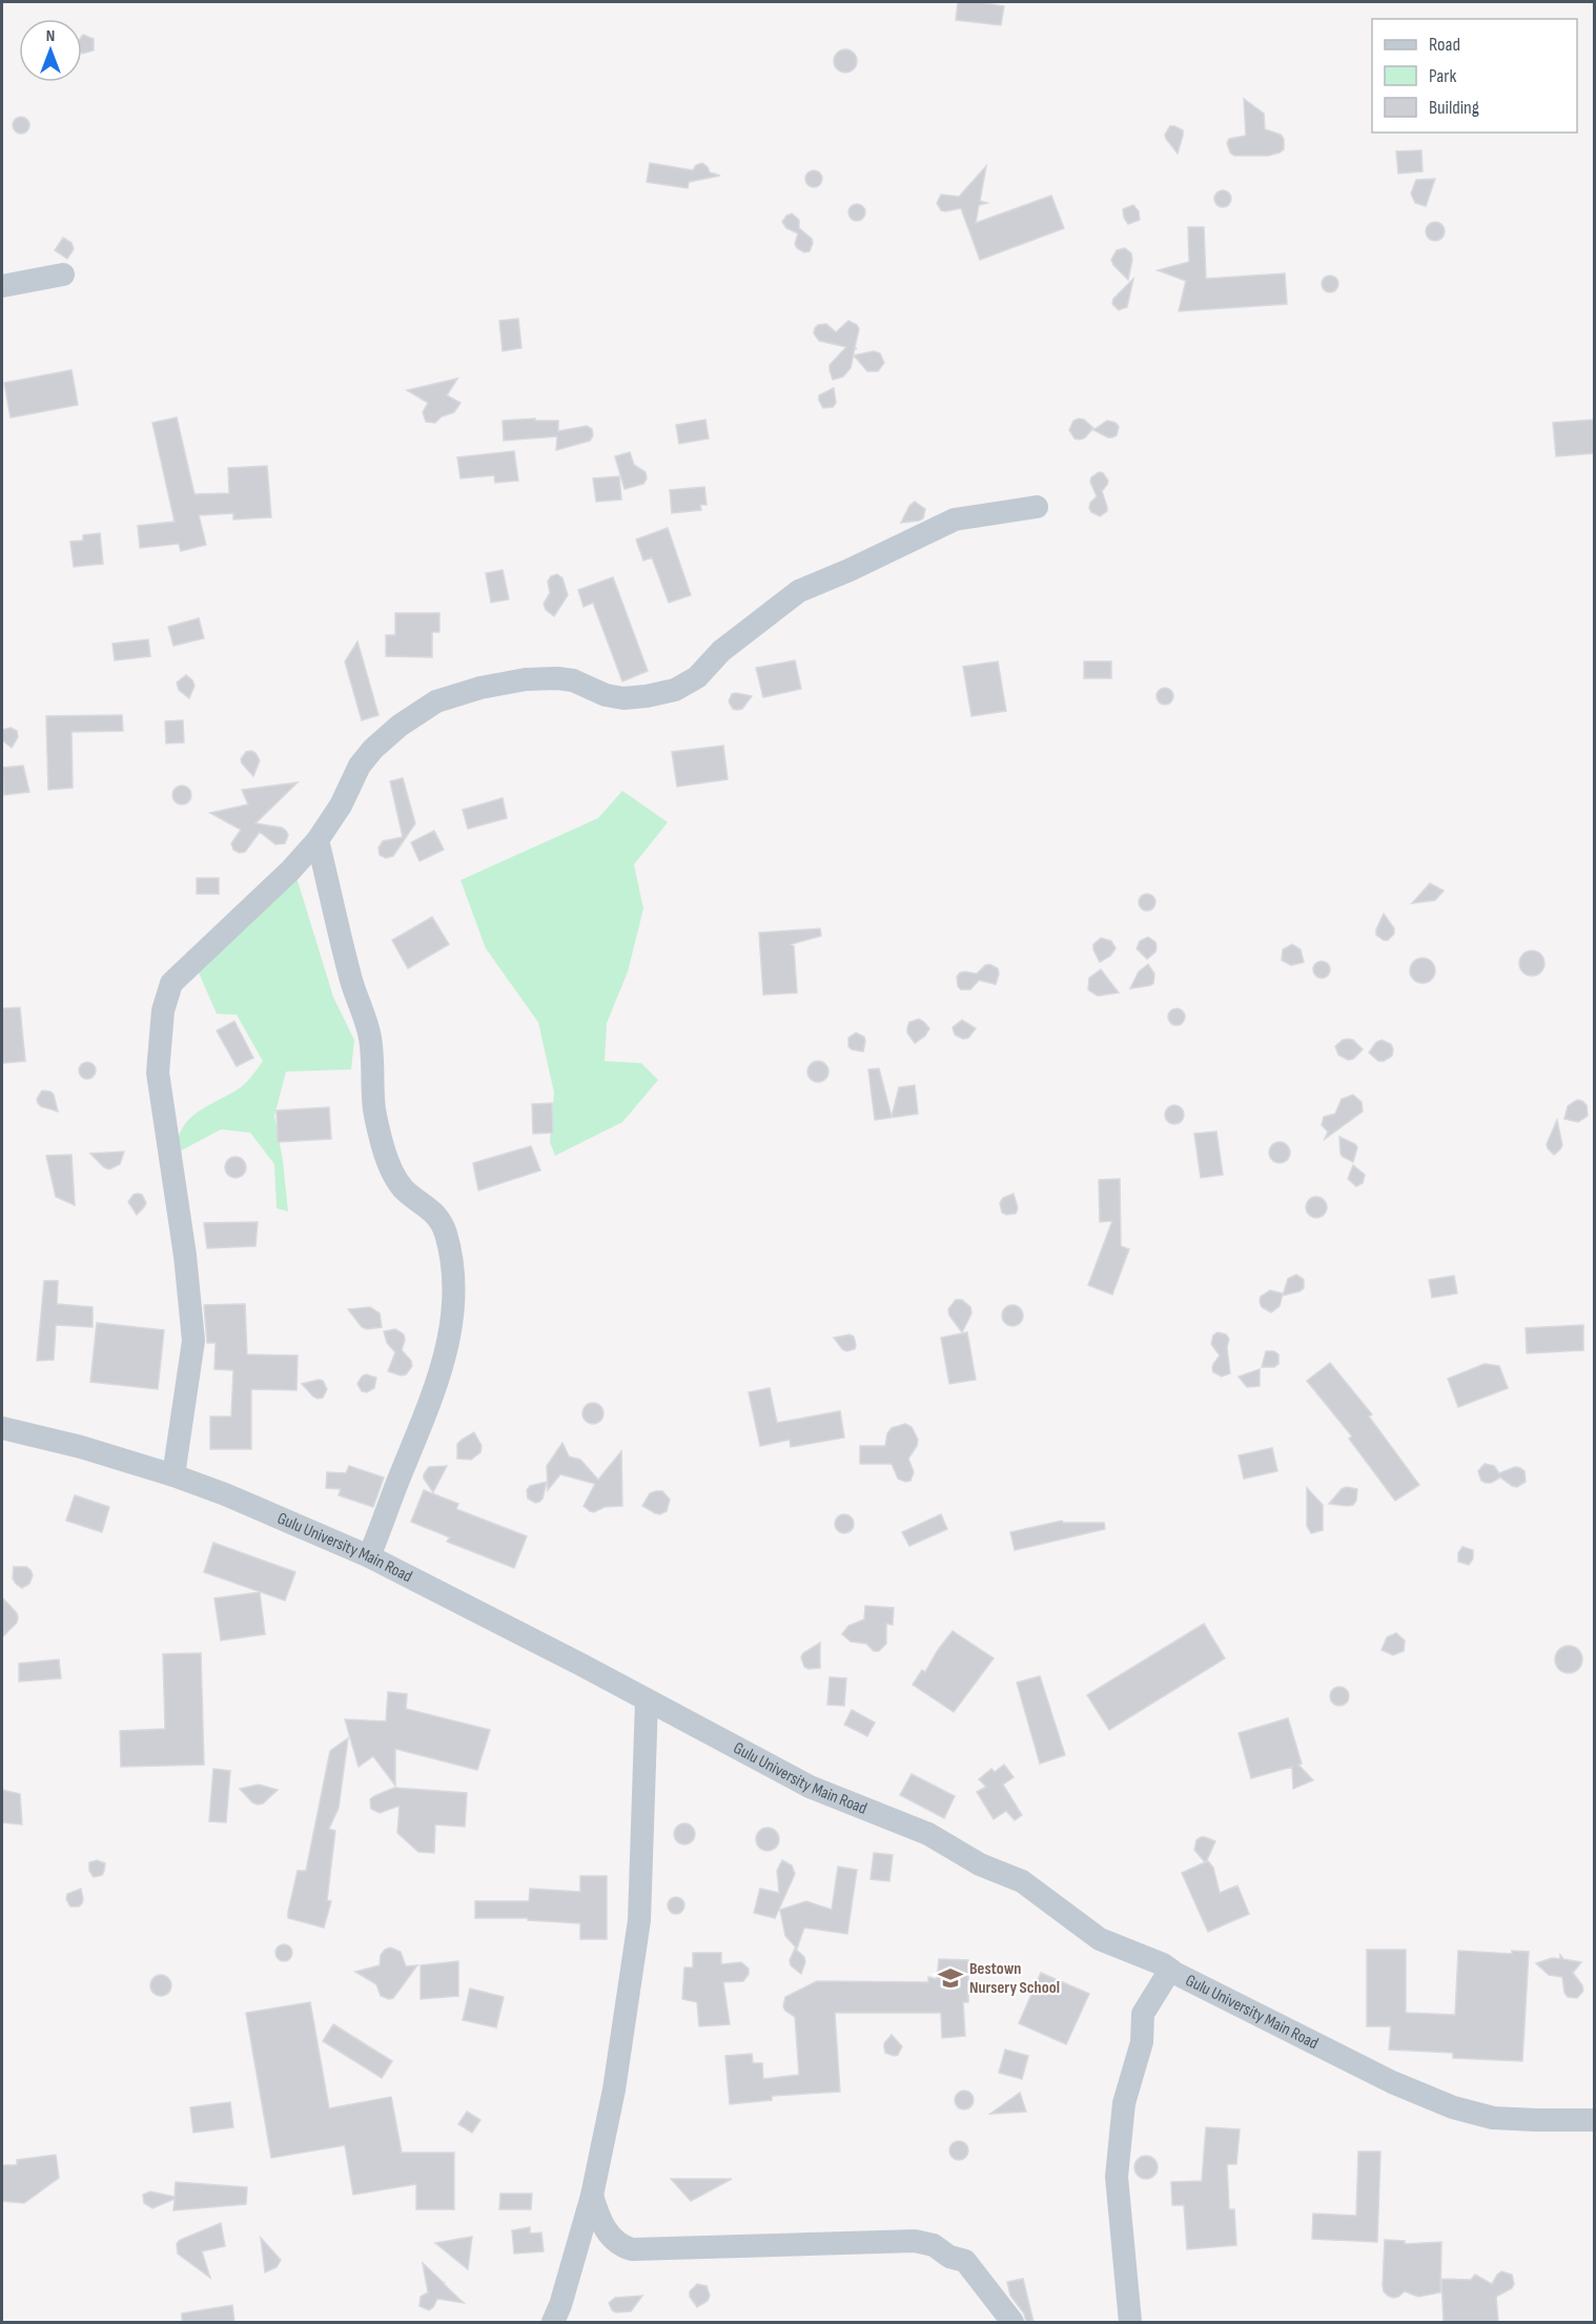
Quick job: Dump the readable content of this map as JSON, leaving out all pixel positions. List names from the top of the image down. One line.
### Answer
{"streets":{"street":["Gulu University Main Road"]},"places":{"school or university":["Bestown Nursery School"]},"legend":["Road","Park","Building"],"north":"top"}
